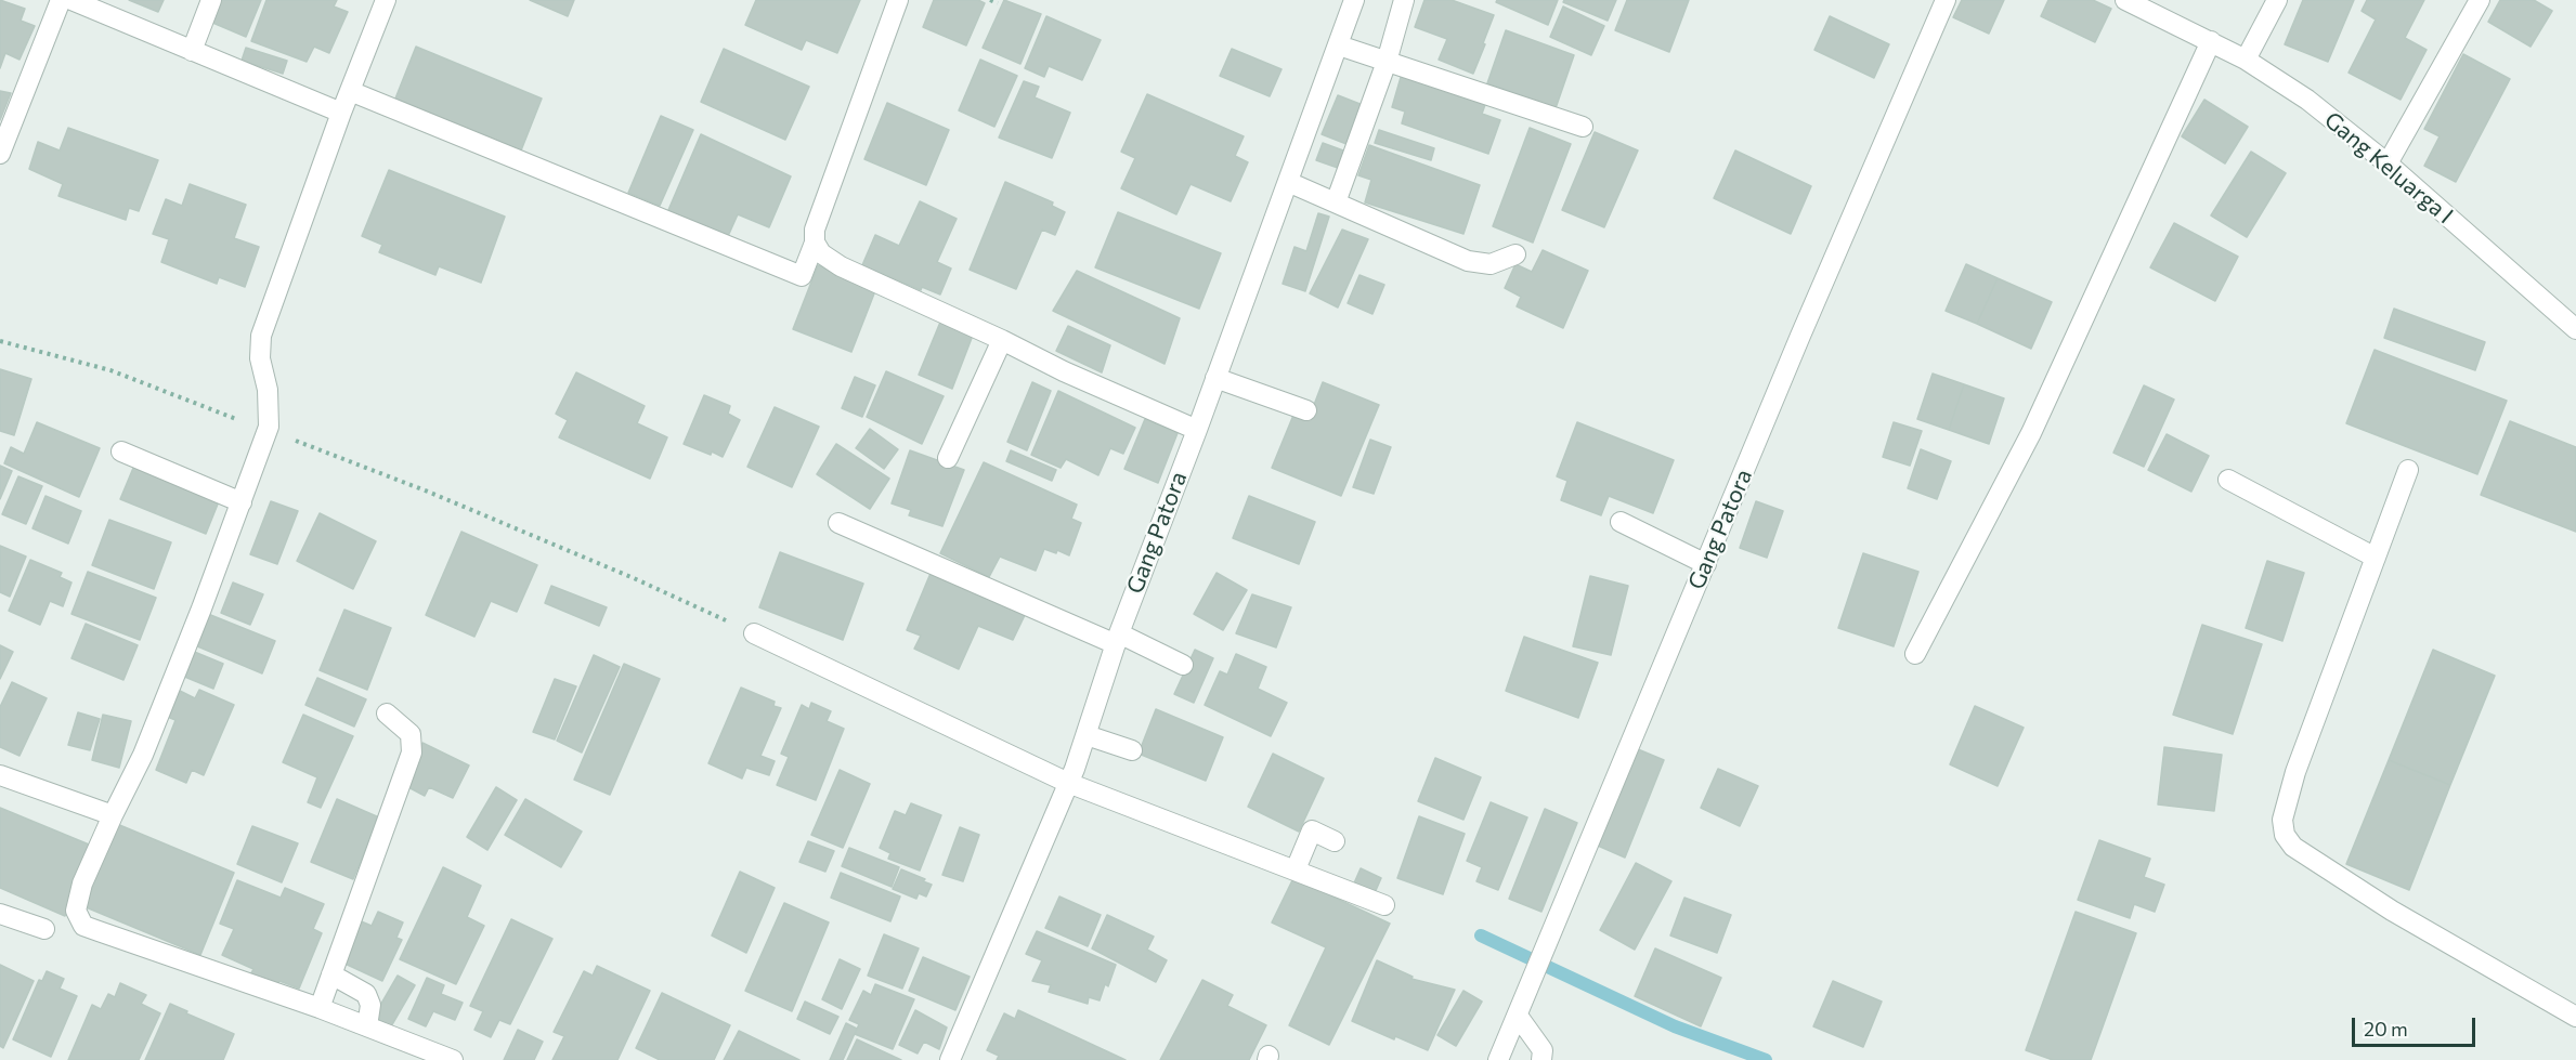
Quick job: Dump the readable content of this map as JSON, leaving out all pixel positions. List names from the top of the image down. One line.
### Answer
{"streets":{"street":["Gang Keluarga I","Gang Patora"]},"scale_bar":"20 m"}
